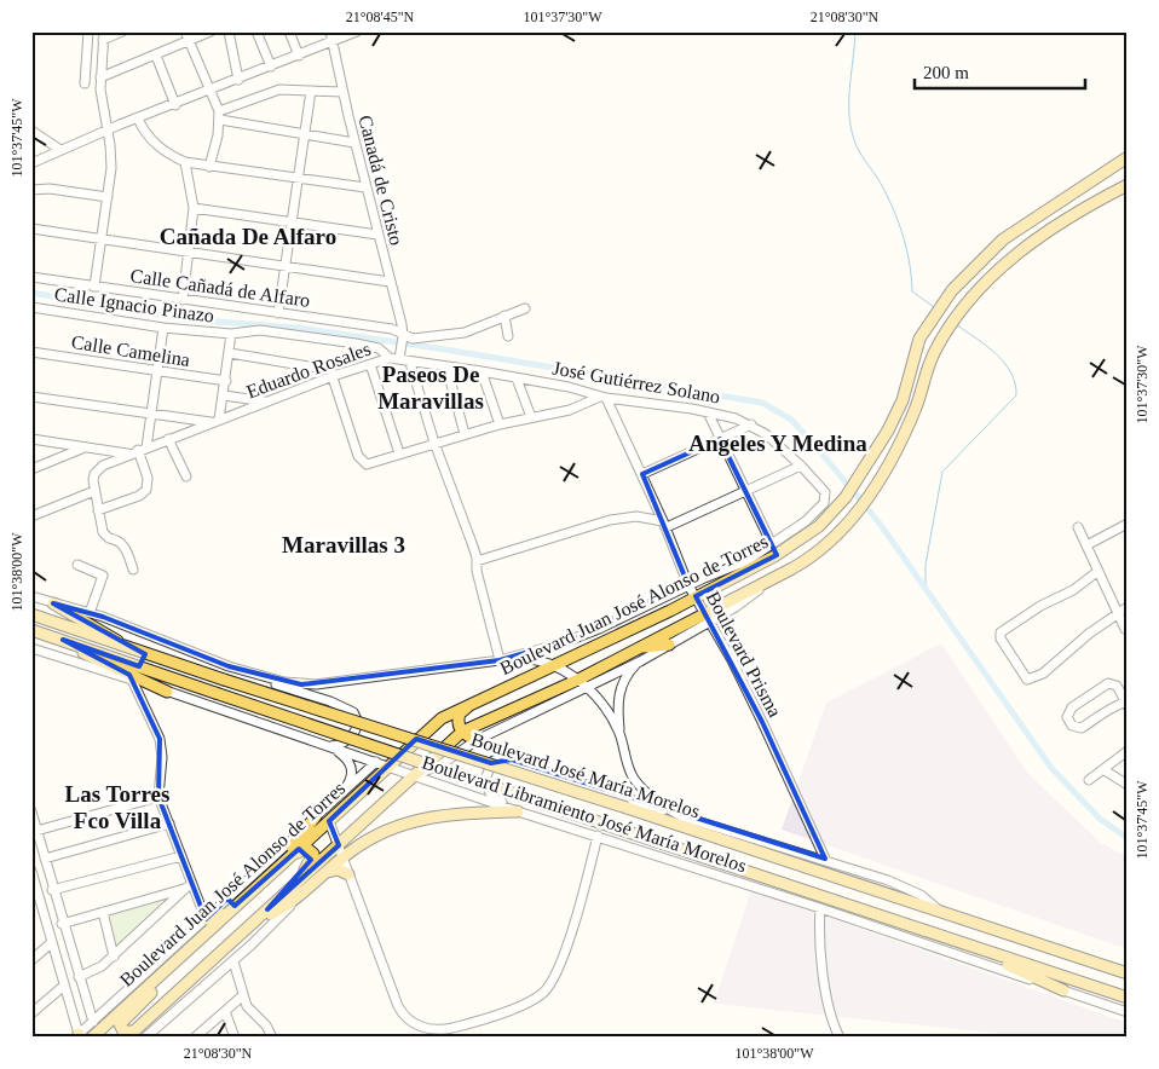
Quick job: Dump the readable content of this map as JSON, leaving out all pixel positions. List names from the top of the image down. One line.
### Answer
{"streets":{"main road":["Boulevard Juan José Alonso de Torres","Boulevard José María Morelos"],"street":["Canadá de Cristo","Calle Cañadá de Alfaro","Calle Ignacio Pinazo","Calle Camelina","Eduardo Rosales","José Gutiérrez Solano","Boulevard Prisma","Boulevard Libramiento José María Morelos"]},"crossings":[["Canadá de Cristo","Calle Cañadá de Alfaro"],["Calle Ignacio Pinazo","Eduardo Rosales"],["Eduardo Rosales","José Gutiérrez Solano"],["José Gutiérrez Solano","Boulevard Prisma"],["Boulevard Juan José Alonso de Torres","Boulevard Prisma"],["Boulevard Juan José Alonso de Torres","Boulevard Libramiento José María Morelos"],["Boulevard Prisma","Boulevard Libramiento José María Morelos"],["Boulevard José María Morelos","Boulevard Libramiento José María Morelos"]],"districts":["Cañada De Alfaro","Paseos De Maravillas","Angeles Y Medina","Maravillas 3","Las Torres Fco Villa"],"scale_bar":"200 m","coordinates":["21°08'45\"N","101°37'30\"W","21°08'30\"N","101°37'45\"W","101°38'00\"W"]}
